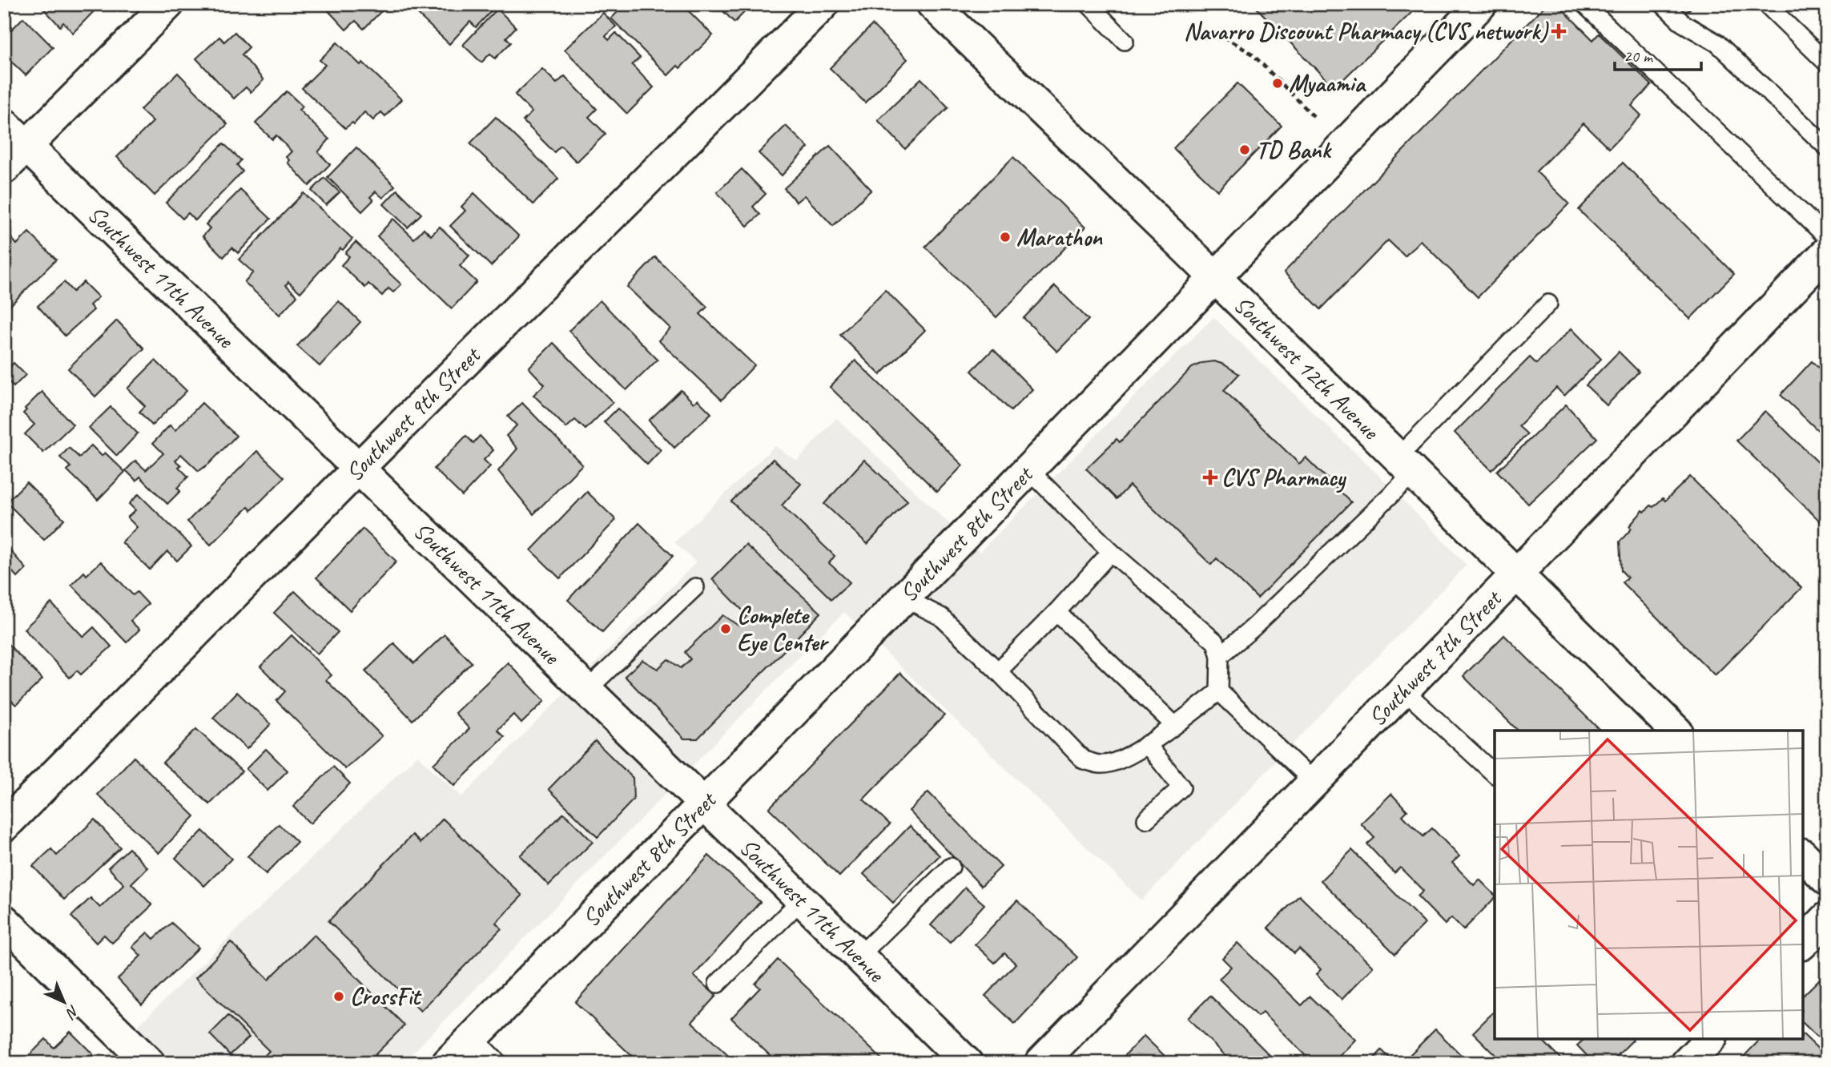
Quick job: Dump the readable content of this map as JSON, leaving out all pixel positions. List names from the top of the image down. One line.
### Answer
{"streets":{"main road":["Southwest 11th Avenue","Southwest 12th Avenue","Southwest 9th Street","Southwest 8th Street","Southwest 7th Street"]},"crossings":[["Southwest 11th Avenue","Southwest 9th Street"],["Southwest 11th Avenue","Southwest 8th Street"],["Southwest 12th Avenue","Southwest 8th Street"],["Southwest 12th Avenue","Southwest 7th Street"]],"places":{"health":["Navarro Discount Pharmacy (CVS network)","CVS Pharmacy"],"other":["Myaamia","TD Bank","Marathon","Complete Eye Center","CrossFit"]},"scale_bar":"20 m","north":"bottom right"}
